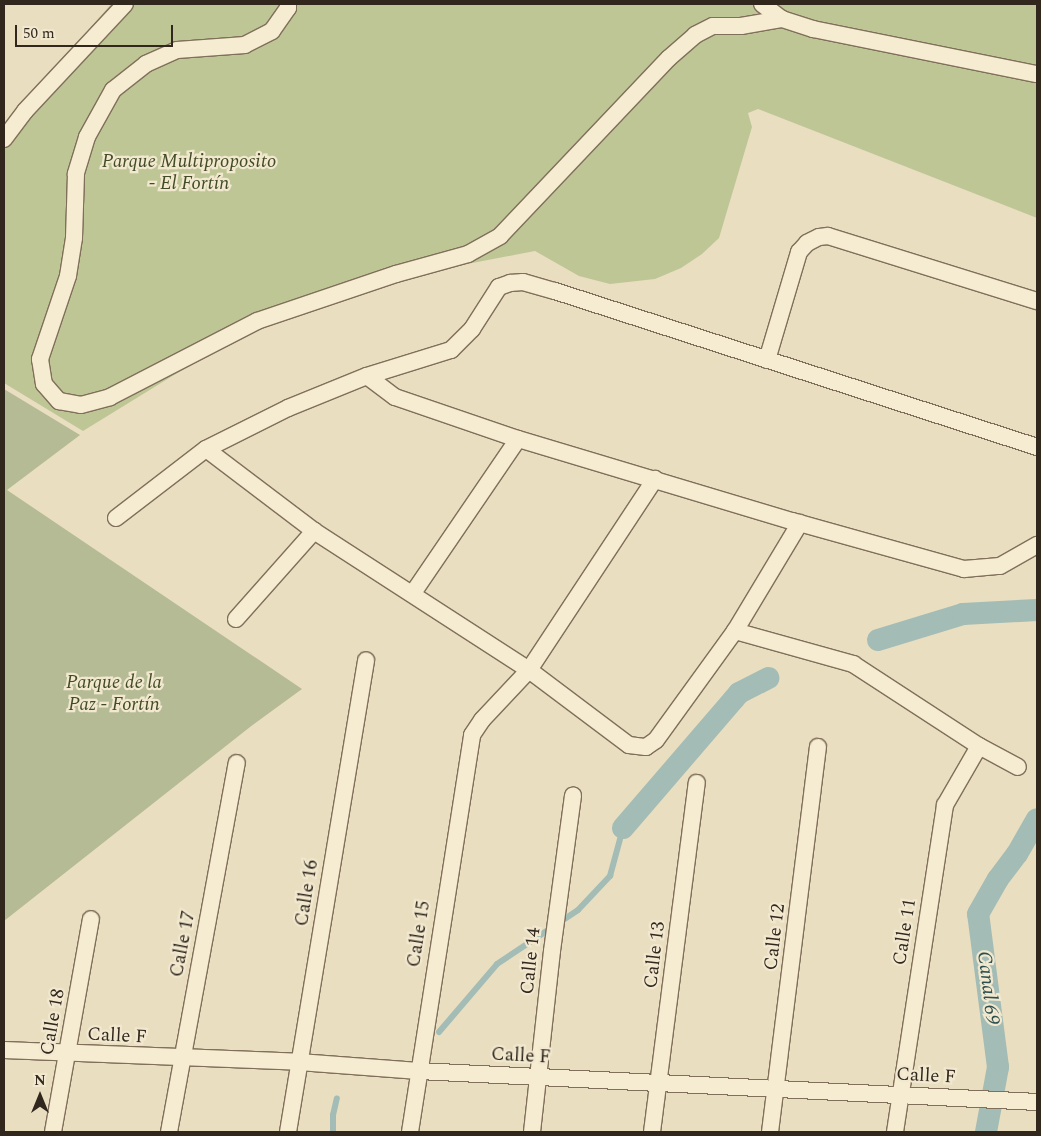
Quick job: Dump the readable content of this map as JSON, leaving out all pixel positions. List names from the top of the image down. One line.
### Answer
{"streets":{"street":["Calle 16","Calle 11","Calle 15","Calle 12","Calle 17","Calle 13","Calle 14","Calle 18","Calle F"]},"crossings":[["Calle 16","Calle F"],["Calle 11","Calle F"],["Calle 15","Calle F"],["Calle 12","Calle F"],["Calle 17","Calle F"],["Calle 13","Calle F"],["Calle 14","Calle F"],["Calle 18","Calle F"]],"water":["Canal 69"],"parks":["Parque Multiproposito - El Fortín","Parque de la Paz - Fortín"],"scale_bar":"50 m","north":"top"}
